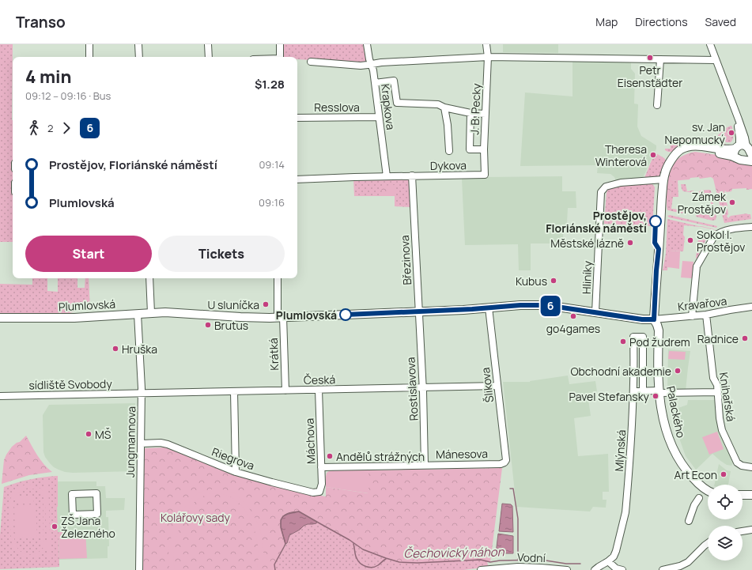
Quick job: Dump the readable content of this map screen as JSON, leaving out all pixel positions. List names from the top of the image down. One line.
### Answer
{"streets":{"main road":["Plumlovská","Palackého"],"street":["Resslova","Krapkova","J. B. Pecky","Dykova","Březinova","Hliníky","Kravařova","Krátká","Česká","sídliště Svobody","Šlikova","Rostislavova","Knihařská","Máchova","Jungmannova","Mlýnská","Mánesova","Riegrova","Vodní"]},"crossings":[["Resslova","Krapkova"],["Krapkova","Dykova"],["J. B. Pecky","Dykova"],["Dykova","Březinova"],["Březinova","Plumlovská"],["Březinova","Rostislavova"],["Hliníky","Plumlovská"],["Hliníky","Palackého"],["Kravařova","Plumlovská"],["Kravařova","Knihařská"],["Kravařova","Palackého"],["Plumlovská","Krátká"],["Plumlovská","Šlikova"],["Plumlovská","Rostislavova"],["Plumlovská","Palackého"],["Plumlovská","Jungmannova"],["Krátká","Česká"],["Česká","sídliště Svobody"],["Česká","Šlikova"],["Česká","Rostislavova"],["Česká","Máchova"],["Česká","Jungmannova"],["sídliště Svobody","Jungmannova"],["Šlikova","Mánesova"],["Rostislavova","Mánesova"],["Máchova","Mánesova"],["Máchova","Riegrova"],["Jungmannova","Riegrova"]],"water":["Čechovický náhon"],"parks":["Kolářovy sady"],"places":["Petr Eisenstädter","sv. Jan Nepomucký","Theresa Winterová","Zámek Prostějov","Prostějov, Floriánské náměstí","Sokol I. Prostějov","Městské lázně","Kubus","U sluníčka","Plumlovská","go4games","Brutus","Radnice","Pod žudrem","Hruška","Obchodní akademie","Pavel Stefansky","MŠ","Andělů strážných","Art Econ","ZŠ Jana Železného"],"lines":["bus line 6"],"page":{"header":"Transo","nav":["Map","Directions","Saved"],"on_map":"6","heading":["4 min","09:12 – 09:16 · Bus","$1.28"],"legs":["2","6"],"list":[{"name":"Prostějov, Floriánské náměstí","value":"09:14"},{"name":"Plumlovská","value":"09:16"}],"buttons":["Start","Tickets"]}}
